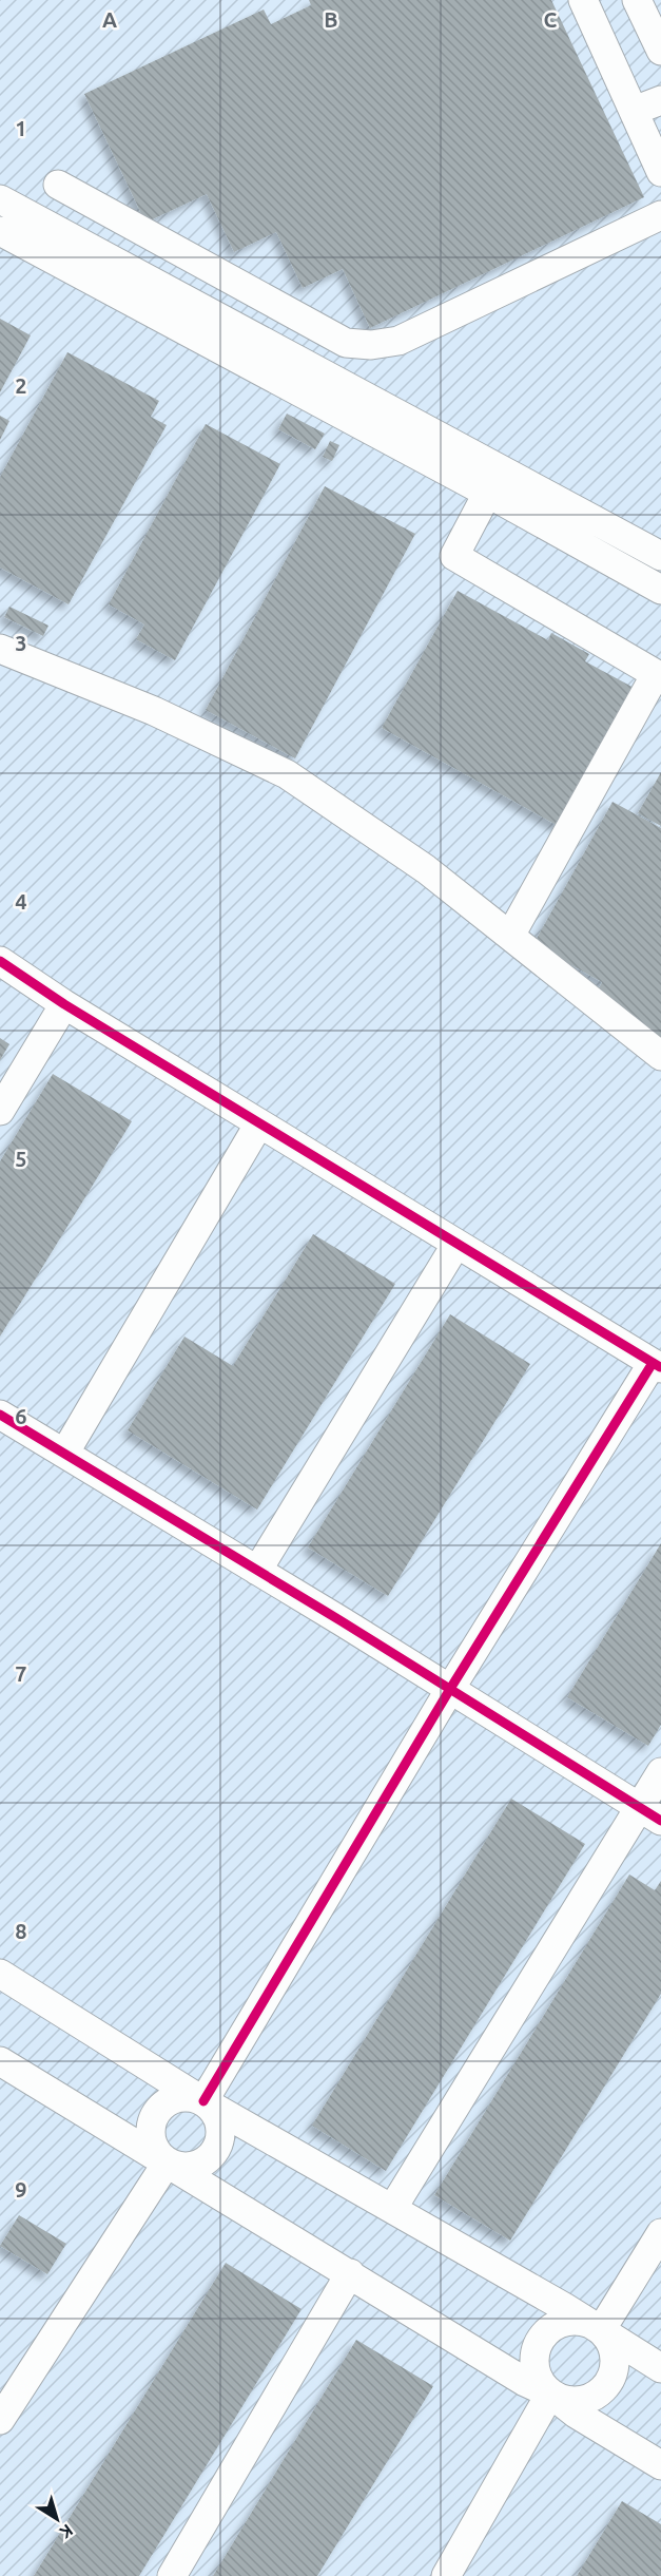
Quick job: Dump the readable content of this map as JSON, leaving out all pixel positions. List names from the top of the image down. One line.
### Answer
{"north":"bottom right","grid":{"columns":["A","B","C"],"rows":["1","2","3","4","5","6","7","8","9"]}}
